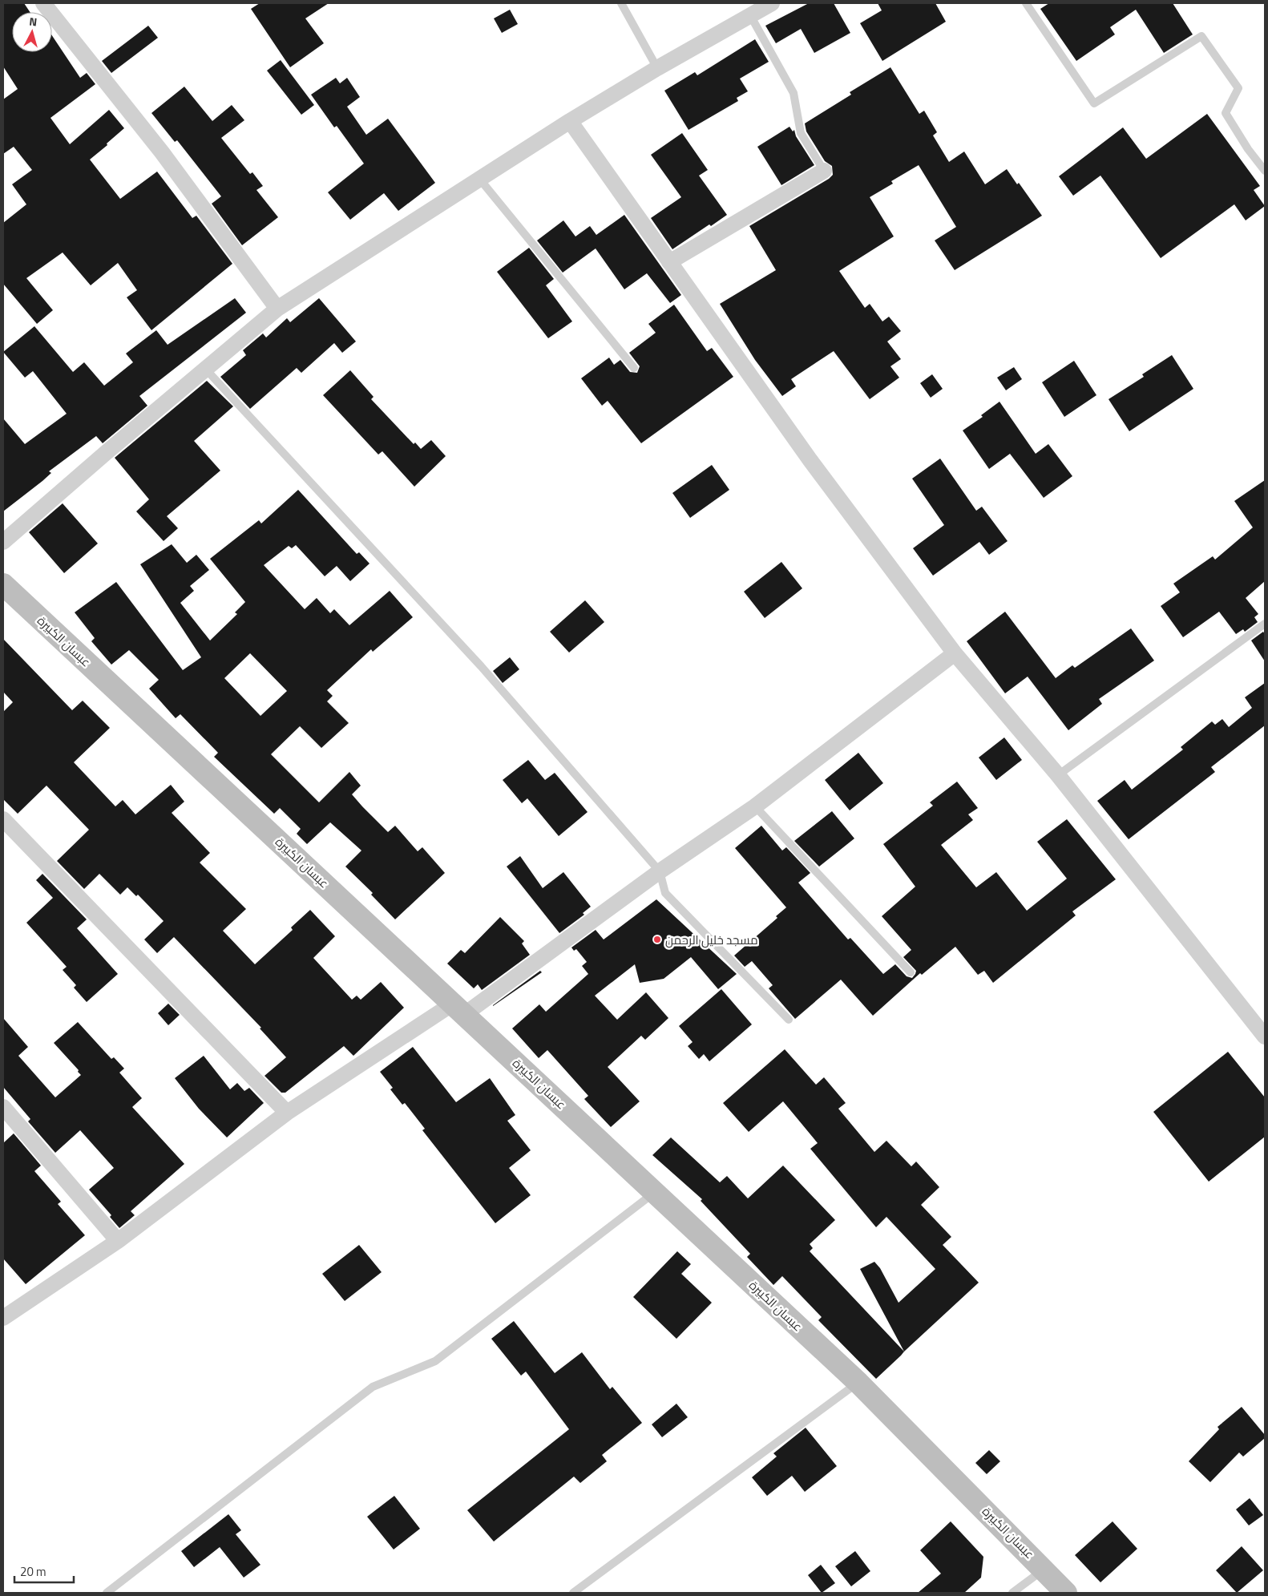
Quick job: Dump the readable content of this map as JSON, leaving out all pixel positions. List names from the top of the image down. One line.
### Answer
{"streets":{"main road":["عبسان الكبيرة"]},"places":["مسجد خليل الرحمن"],"scale_bar":"20 m","north":"top"}
